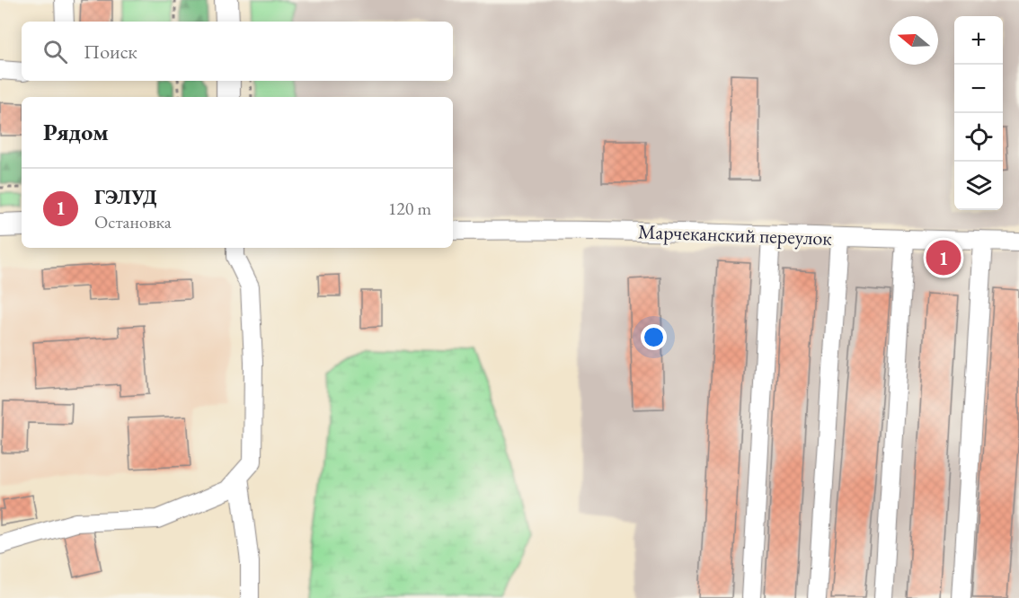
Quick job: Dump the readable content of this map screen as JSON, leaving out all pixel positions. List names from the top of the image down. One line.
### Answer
{"streets":{"street":["Марчеканский переулок"]},"north":"left","page":{"map_buttons":["+","−"],"search":"Поиск","heading":"Рядом","list":[{"mark":"1","name":"ГЭЛУД","note":"Остановка","value":"120 m"}],"pins":"1"}}
